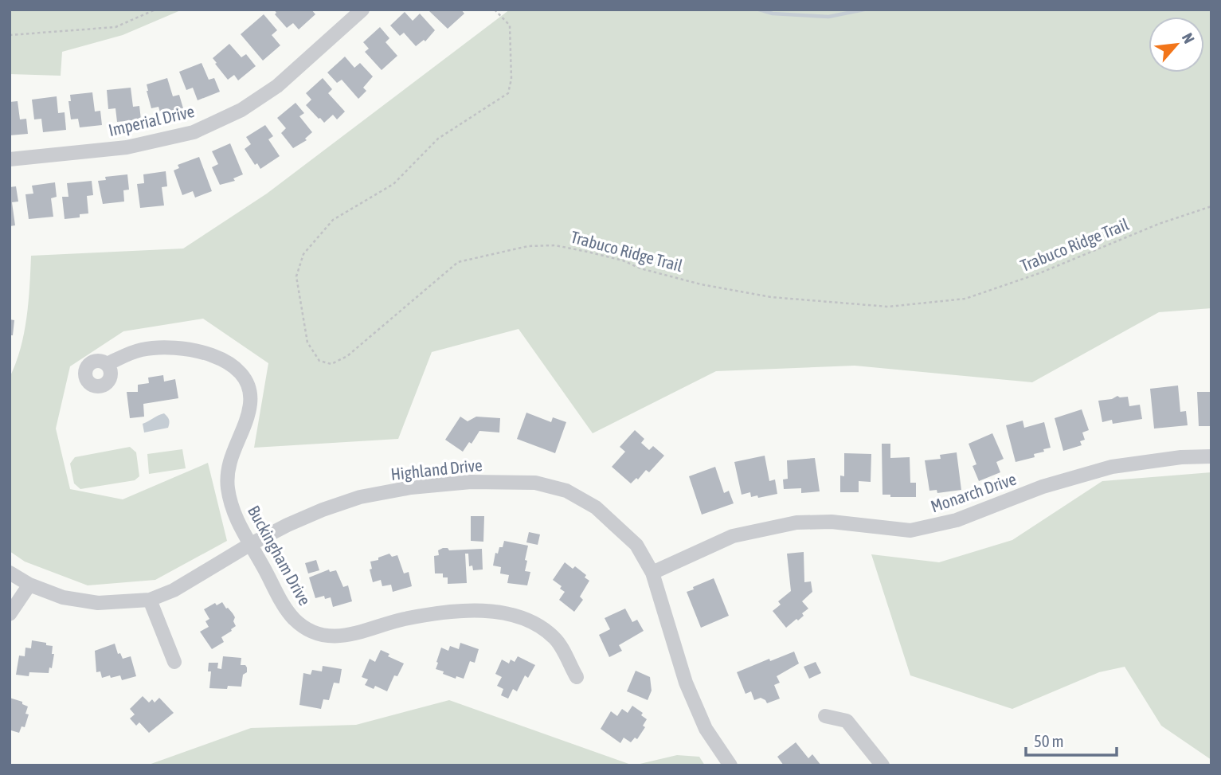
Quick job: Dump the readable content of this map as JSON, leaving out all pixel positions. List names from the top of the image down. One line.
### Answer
{"streets":{"street":["Imperial Drive","Highland Drive","Monarch Drive","Buckingham Drive"],"path":["Trabuco Ridge Trail"]},"crossings":[["Highland Drive","Monarch Drive"],["Highland Drive","Buckingham Drive"]],"scale_bar":"50 m","north":"top right"}
